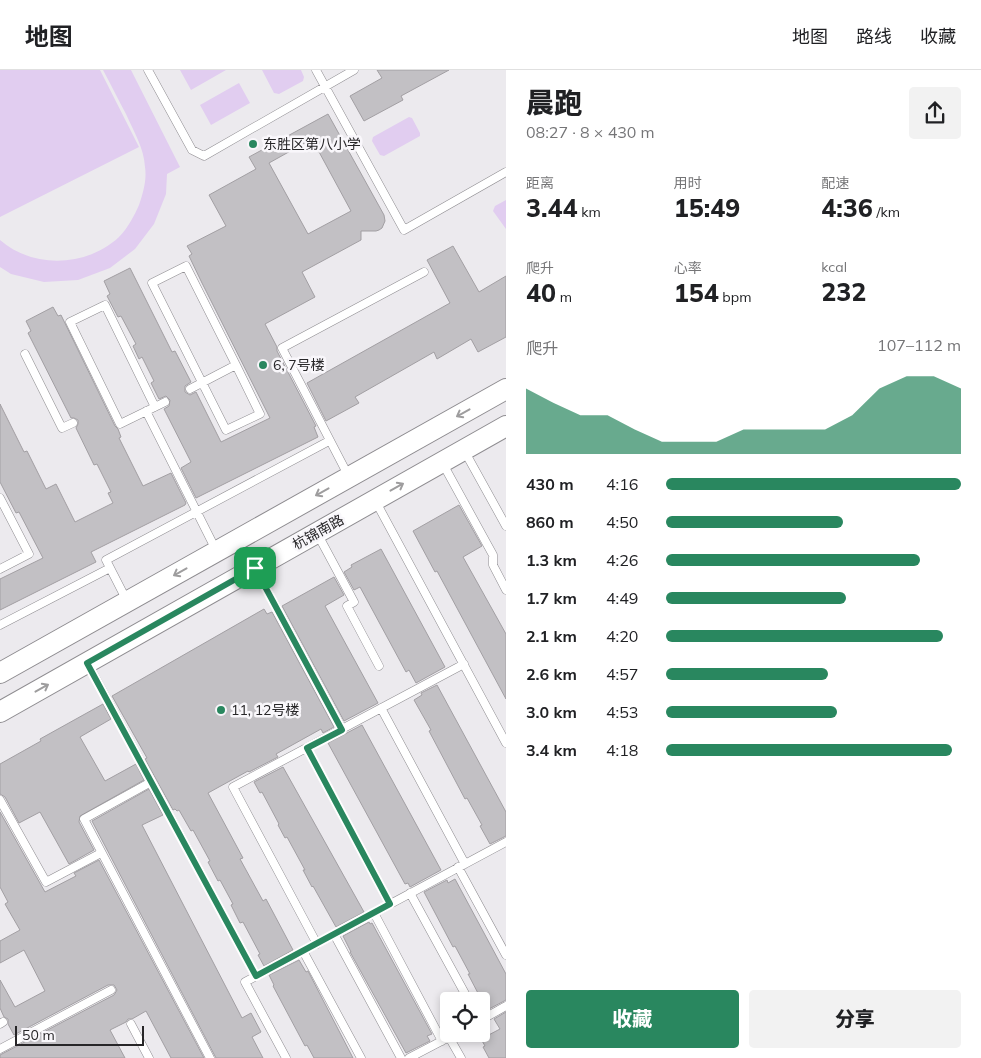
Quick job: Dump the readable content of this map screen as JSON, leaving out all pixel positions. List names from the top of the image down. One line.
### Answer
{"streets":{"main road":["杭锦南路"]},"places":["东胜区第八小学","6, 7号楼","11, 12号楼"],"scale_bar":"50 m","page":{"header":"地图","nav":["地图","路线","收藏"],"heading":["晨跑","08:27 · 8 × 430 m"],"stats":[["距离","3.44 km"],["用时","15:49"],["配速","4:36 /km"],["爬升","40 m"],["心率","154 bpm"],["kcal","232"]],"chart":["爬升","107–112 m"],"list":[{"name":"430 m","note":"4:16"},{"name":"860 m","note":"4:50"},{"name":"1.3 km","note":"4:26"},{"name":"1.7 km","note":"4:49"},{"name":"2.1 km","note":"4:20"},{"name":"2.6 km","note":"4:57"},{"name":"3.0 km","note":"4:53"},{"name":"3.4 km","note":"4:18"}],"buttons":["收藏","分享"],"scale":"50 m"}}
